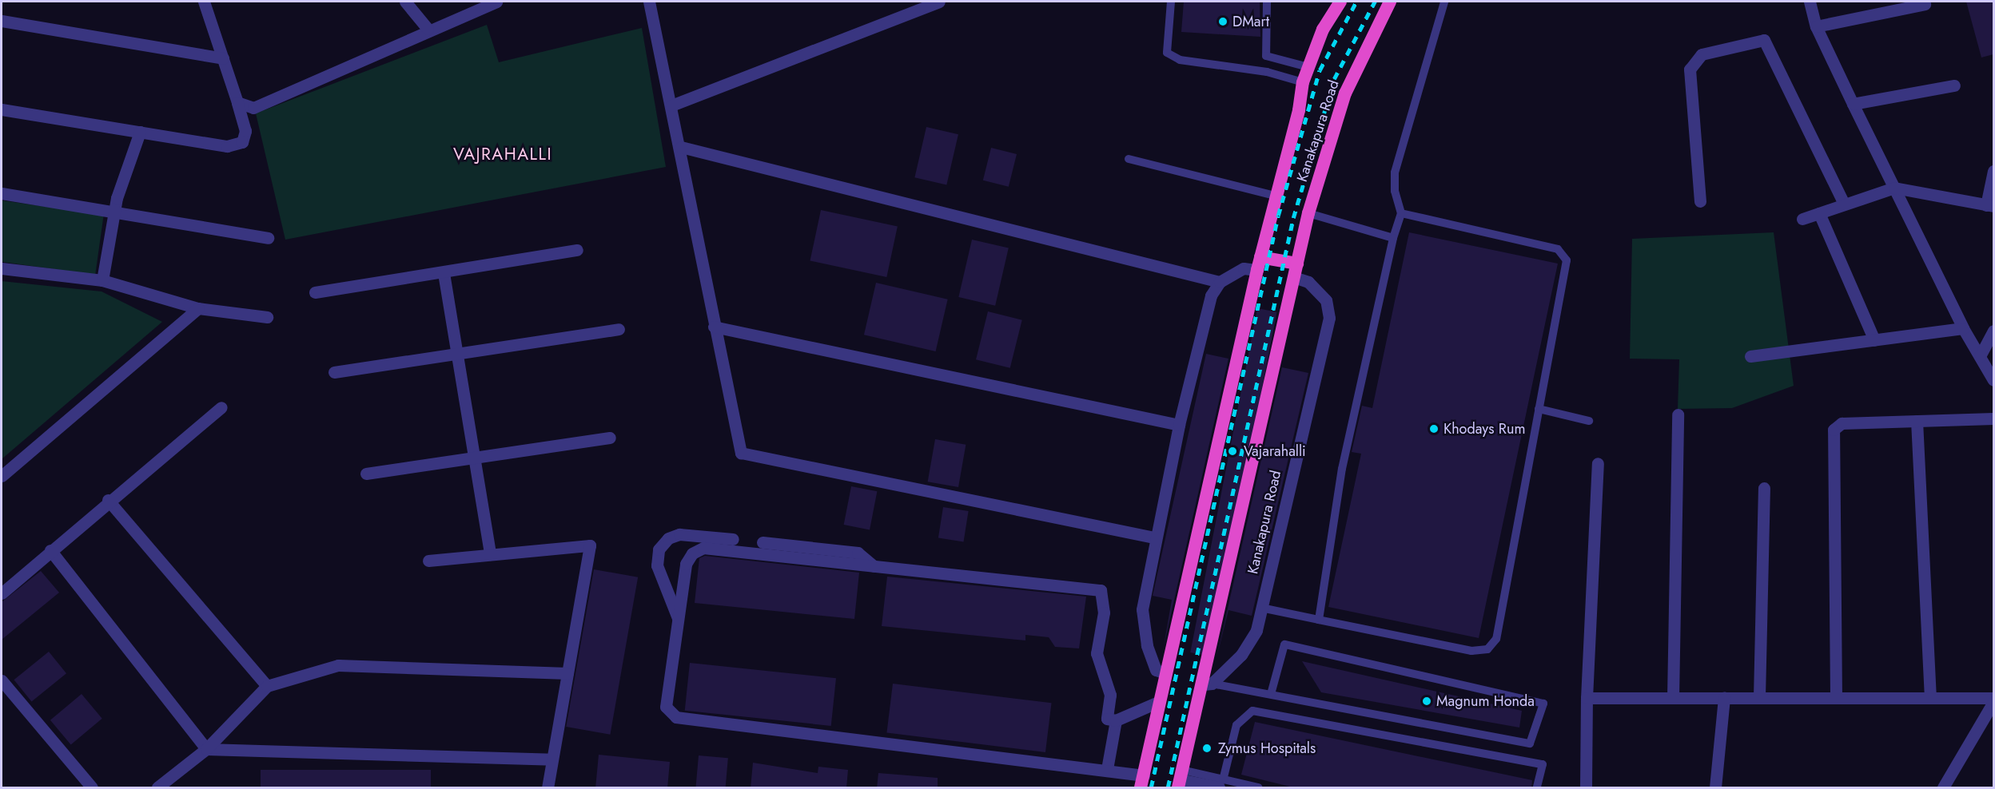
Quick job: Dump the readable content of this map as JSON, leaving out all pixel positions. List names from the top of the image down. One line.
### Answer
{"streets":{"highway":["Kanakapura Road"]},"districts":["VAJRAHALLI"],"places":["DMart","Khodays Rum","Vajarahalli","Magnum Honda","Zymus Hospitals"]}
